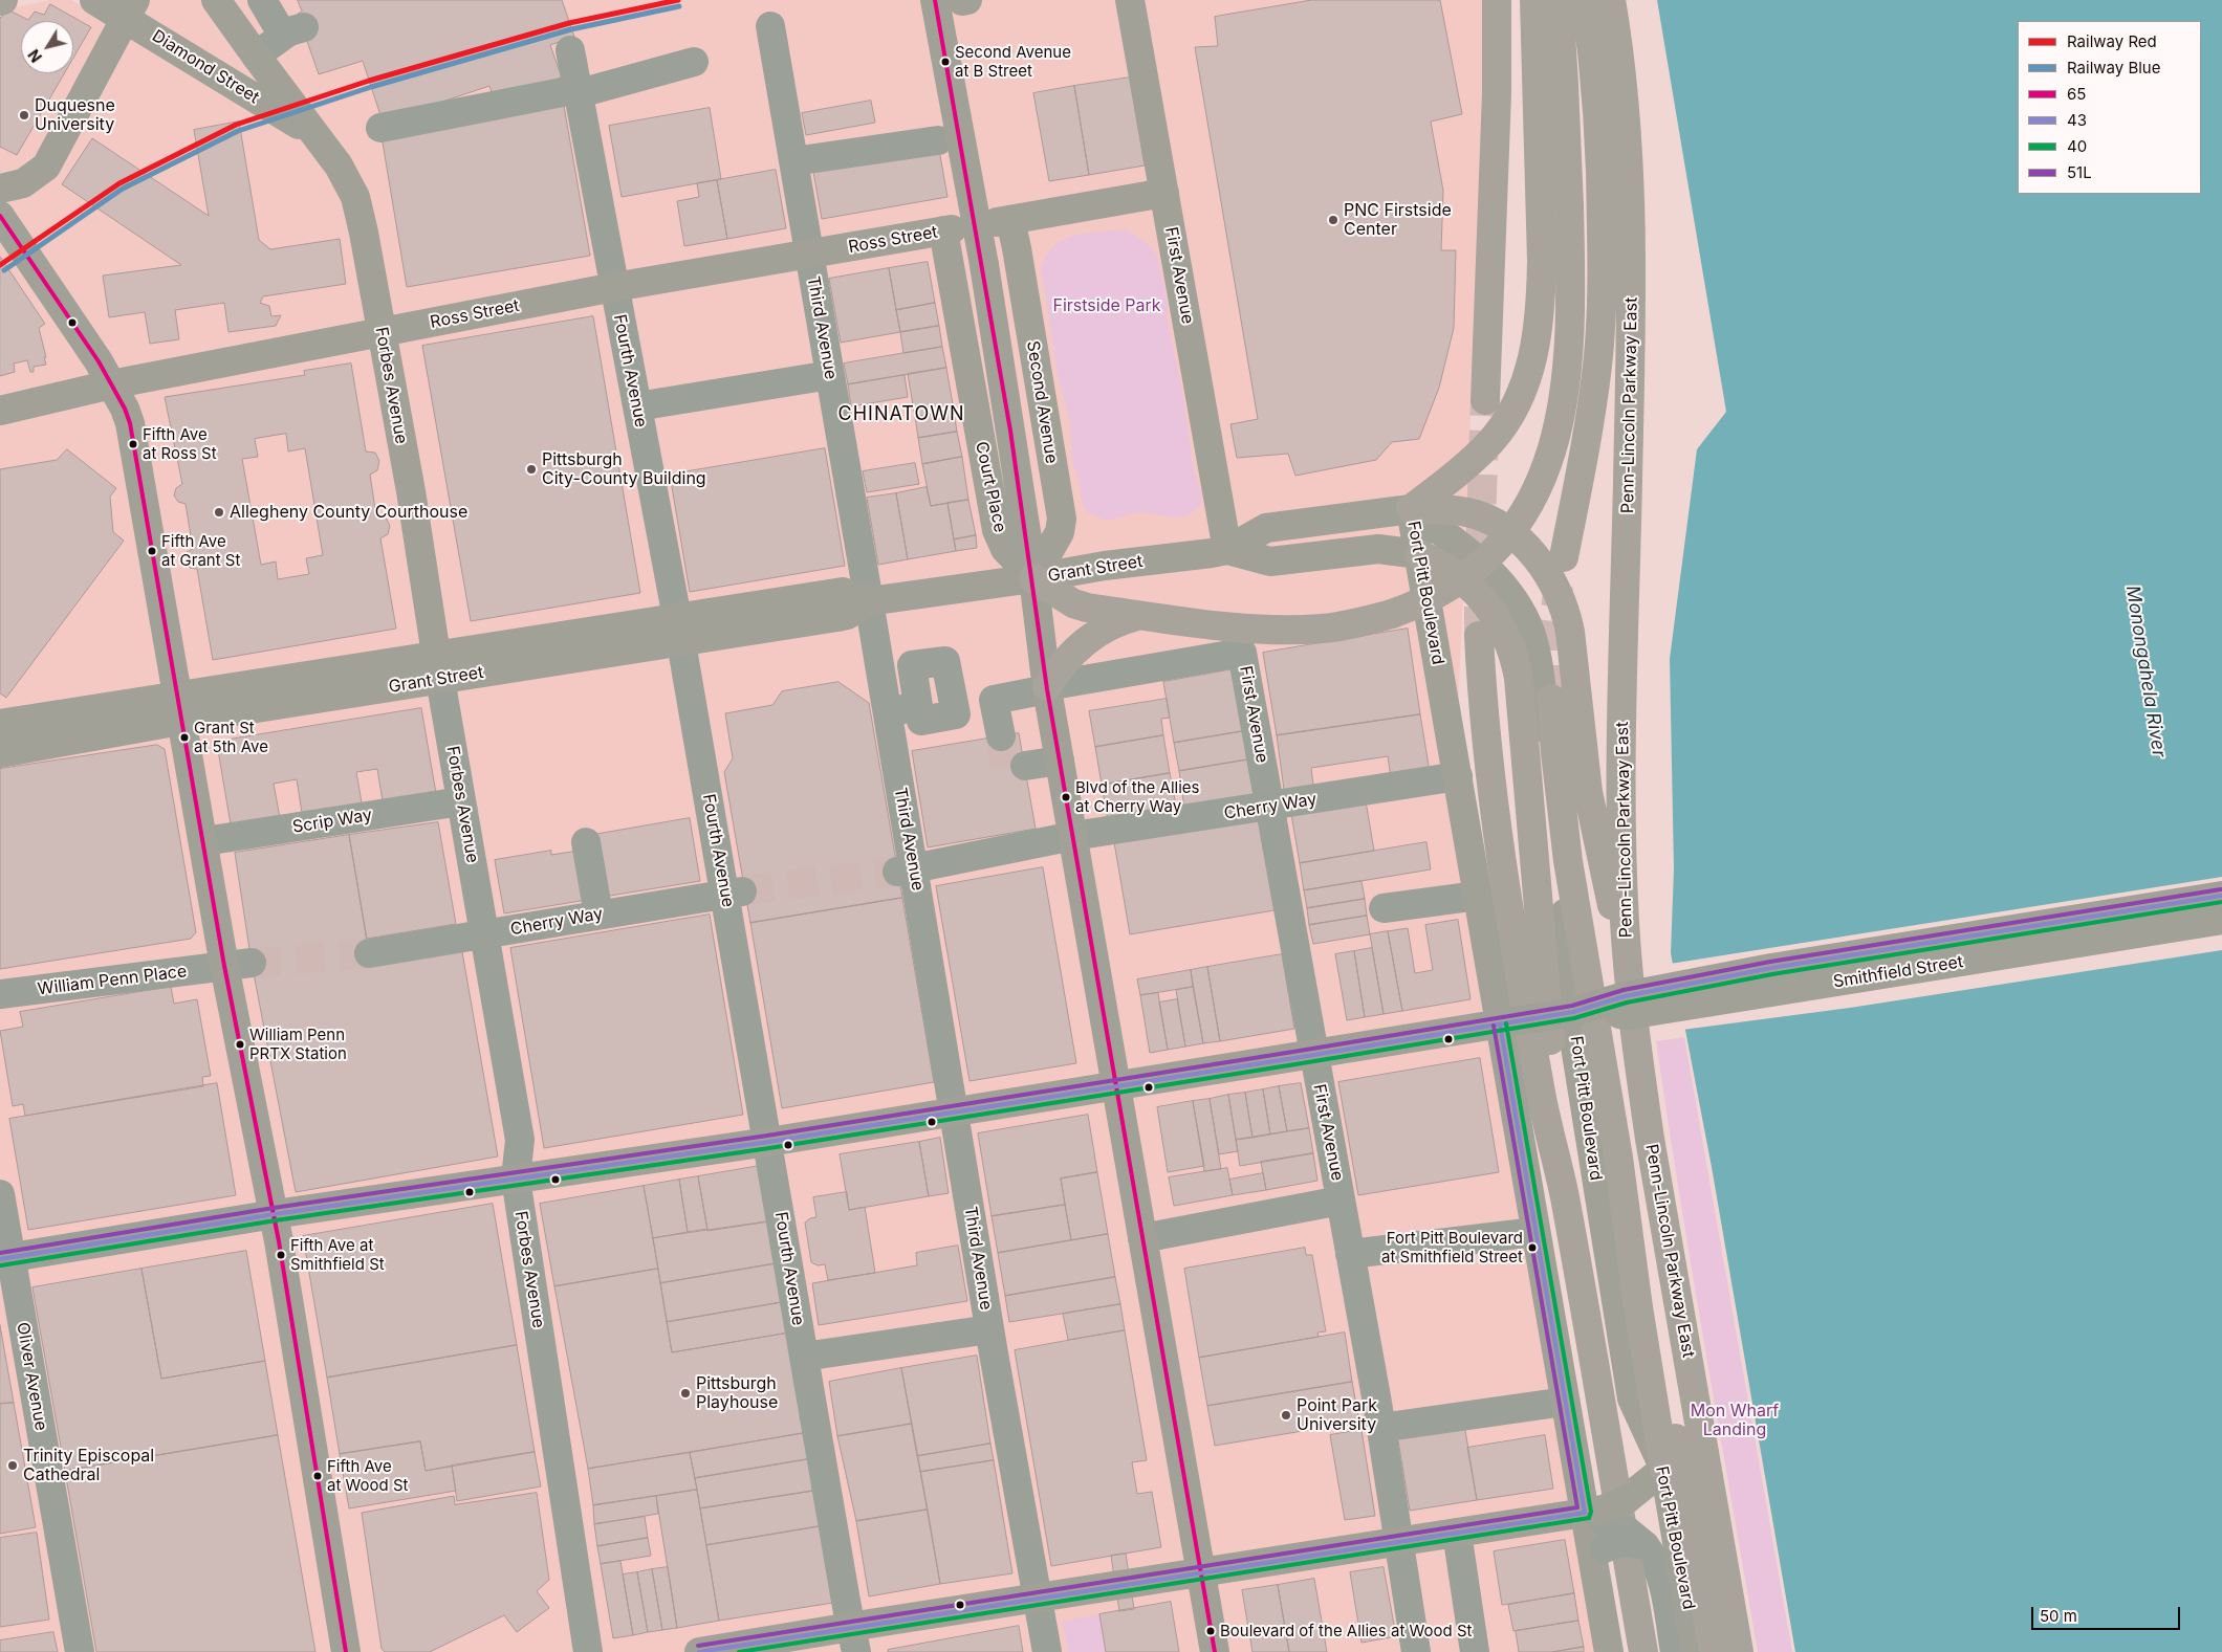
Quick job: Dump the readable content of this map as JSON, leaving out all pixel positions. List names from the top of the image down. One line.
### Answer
{"streets":{"highway":["Penn-Lincoln Parkway East"],"main road":["Diamond Street","Ross Street","First Avenue","Forbes Avenue","Second Avenue","Court Place","Grant Street","Fort Pitt Boulevard","Smithfield Street"],"street":["Third Avenue","Fourth Avenue","Cherry Way","Scrip Way","William Penn Place","Oliver Avenue"]},"crossings":[["Diamond Street","Forbes Avenue"],["Ross Street","Third Avenue"],["Ross Street","Fourth Avenue"],["Ross Street","Forbes Avenue"],["Ross Street","Court Place"],["First Avenue","Second Avenue"],["First Avenue","Grant Street"],["First Avenue","Cherry Way"],["First Avenue","Smithfield Street"],["Third Avenue","Grant Street"],["Third Avenue","Cherry Way"],["Third Avenue","Smithfield Street"],["Fourth Avenue","Grant Street"],["Fourth Avenue","Cherry Way"],["Fourth Avenue","Smithfield Street"],["Forbes Avenue","Grant Street"],["Forbes Avenue","Cherry Way"],["Forbes Avenue","Scrip Way"],["Forbes Avenue","Smithfield Street"],["Second Avenue","Court Place"],["Second Avenue","Grant Street"],["Court Place","Grant Street"],["Grant Street","Fort Pitt Boulevard"],["Fort Pitt Boulevard","Cherry Way"],["Fort Pitt Boulevard","Smithfield Street"],["Smithfield Street","Oliver Avenue"]],"districts":["CHINATOWN"],"water":["Monongahela River"],"parks":["Firstside Park","Mon Wharf Landing"],"places":["Second Avenue at B Street","Duquesne University","PNC Firstside Center","Fifth Ave at Ross St","Pittsburgh City-County Building","Allegheny County Courthouse","Fifth Ave at Grant St","Grant St at 5th Ave","Blvd of the Allies at Cherry Way","William Penn PRTX Station","Fort Pitt Boulevard at Smithfield Street","Fifth Ave at Smithfield St","Pittsburgh Playhouse","Point Park University","Trinity Episcopal Cathedral","Fifth Ave at Wood St","Boulevard of the Allies at Wood St"],"lines":["rail line Red","transit line 65","rail line Blue","transit line 51L","transit line 43","transit line 40"],"legend":["Railway Red","Railway Blue","65","43","40","51L"],"scale_bar":"50 m","north":"bottom left"}
